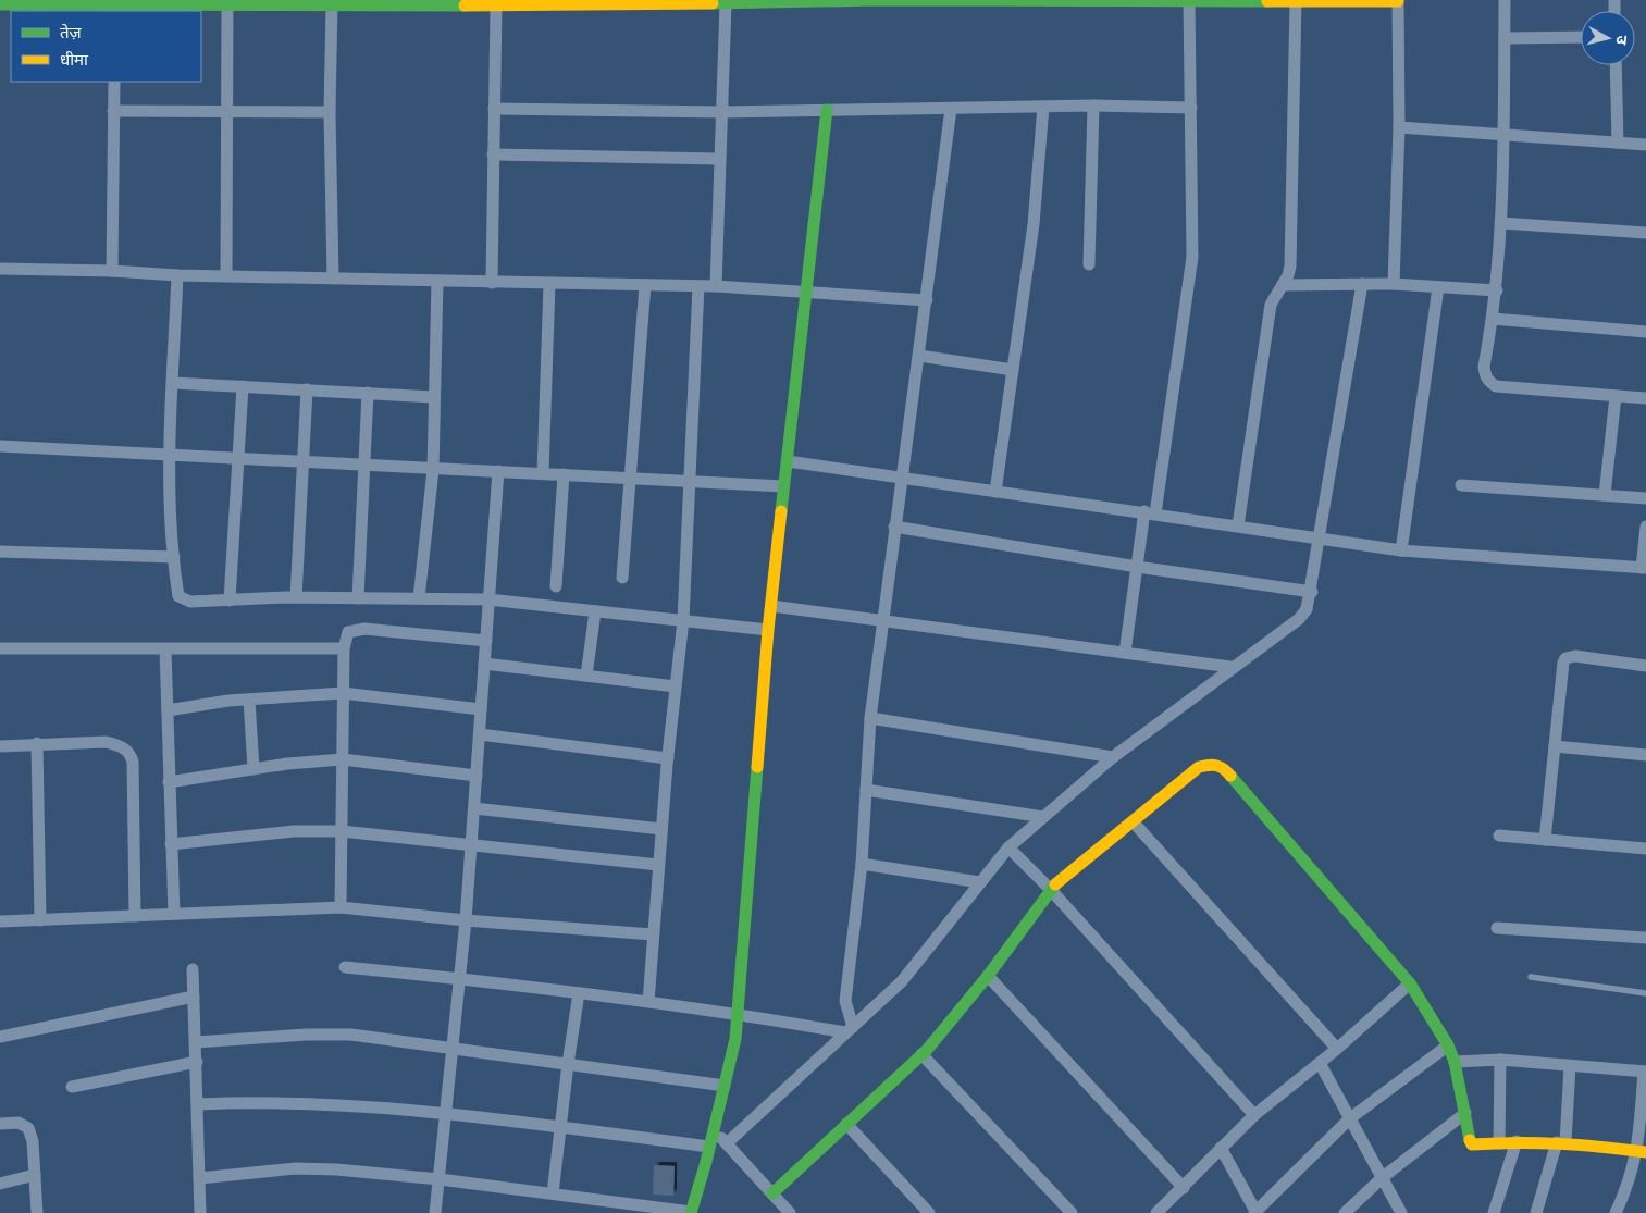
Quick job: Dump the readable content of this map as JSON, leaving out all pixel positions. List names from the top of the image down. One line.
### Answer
{"legend":["तेज़","धीमा"],"north":"right"}
